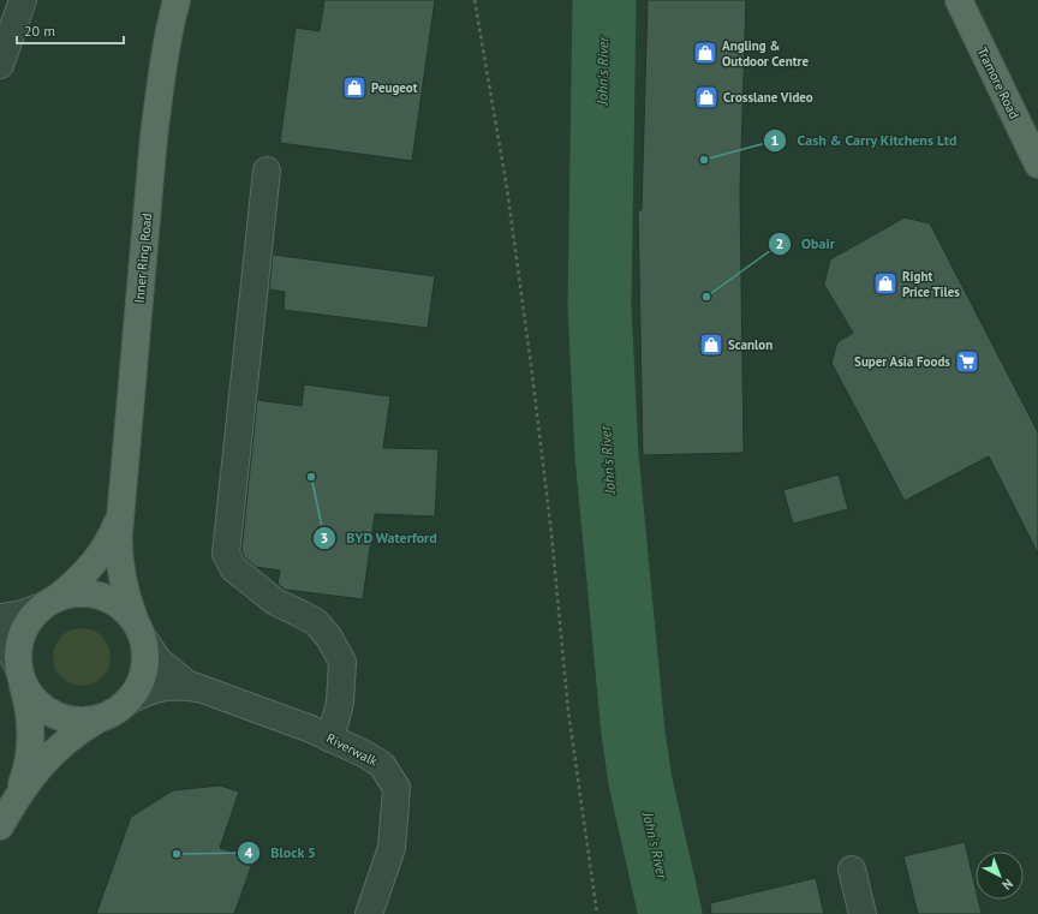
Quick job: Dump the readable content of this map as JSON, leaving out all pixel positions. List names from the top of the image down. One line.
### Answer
{"streets":{"main road":["Tramore Road","Inner Ring Road"],"street":["Riverwalk"]},"water":["John's River"],"places":{"shop":["Angling & Outdoor Centre","Peugeot","Crosslane Video","Right Price Tiles","Scanlon"],"other":["Cash & Carry Kitchens Ltd","Obair","BYD Waterford","Block 5"],"supermarket":["Super Asia Foods"]},"scale_bar":"20 m","north":"bottom right"}
